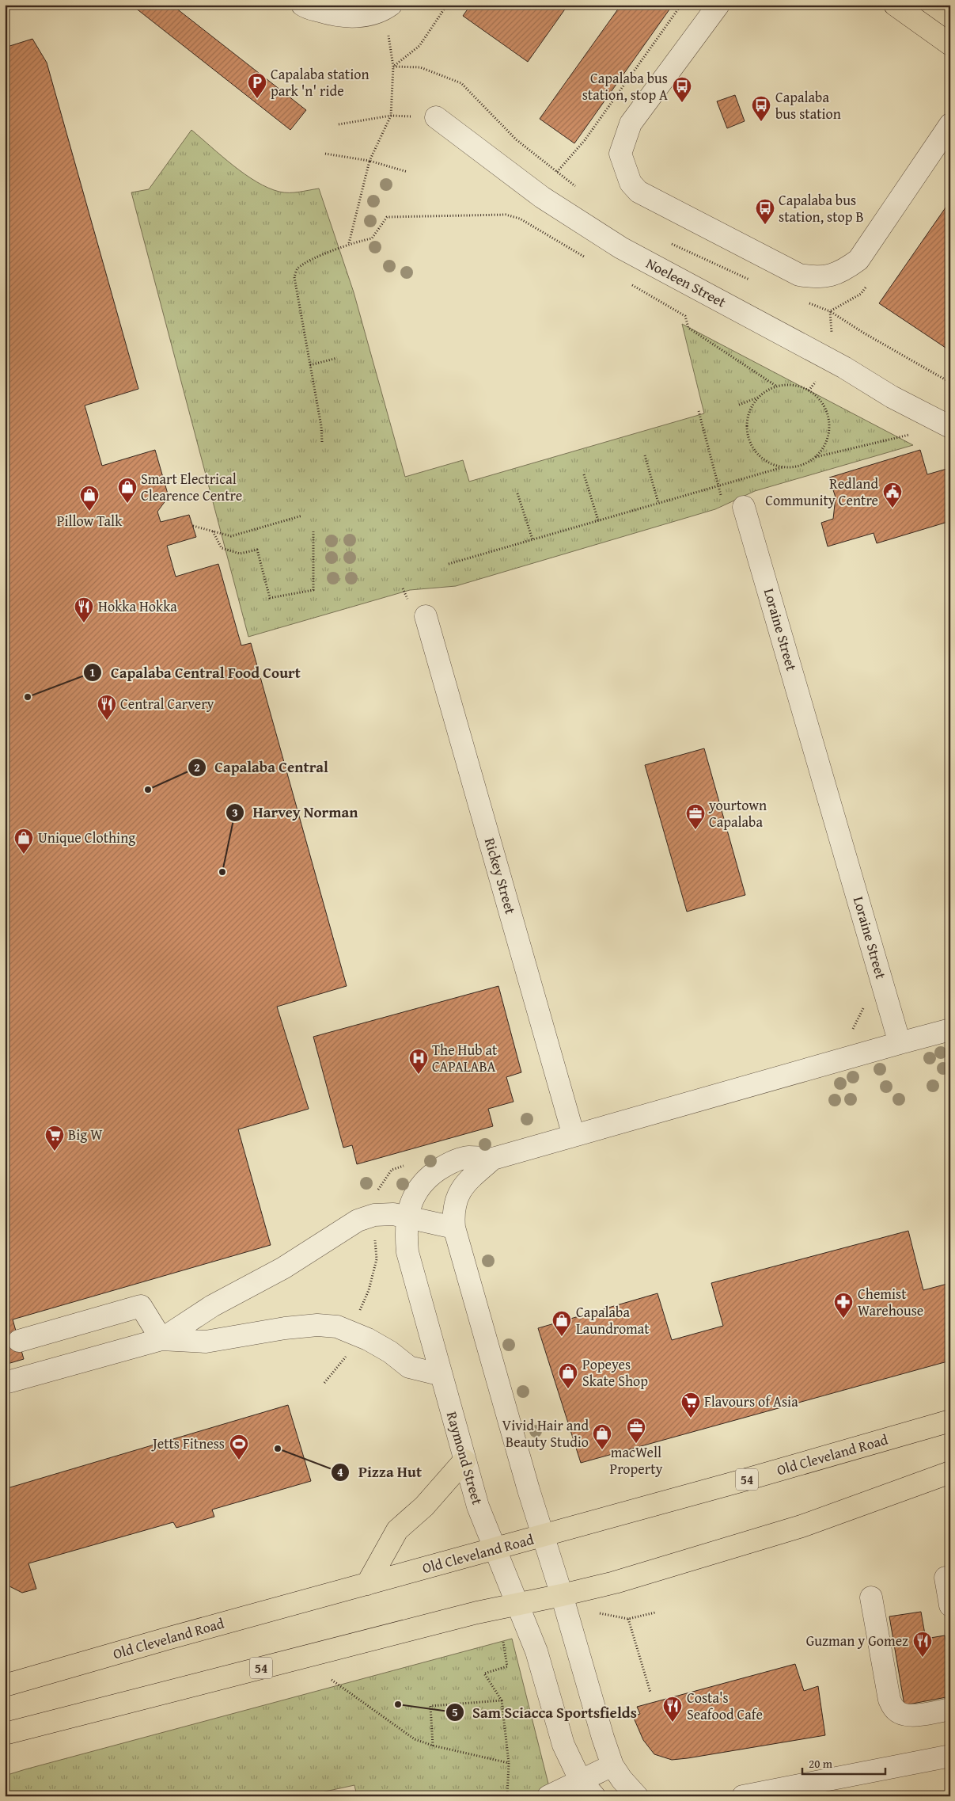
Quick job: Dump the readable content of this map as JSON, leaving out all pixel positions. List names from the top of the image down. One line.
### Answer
{"streets":{"main road":["Old Cleveland Road","54"],"street":["Noeleen Street","Loraine Street","Rickey Street","Raymond Street"]},"crossings":[["Rickey Street","Raymond Street"],["Old Cleveland Road","Raymond Street"],["Raymond Street","54"]],"places":{"parking":["Capalaba station park 'n' ride"],"bus stop":["Capalaba bus station, stop A","Capalaba bus station","Capalaba bus station, stop B"],"shop":["Smart Electrical Clearence Centre","Pillow Talk","Unique Clothing","Capalaba Laundromat","Popeyes Skate Shop","Vivid Hair and Beauty Studio"],"public building":["Redland Community Centre"],"restaurant":["Hokka Hokka","Central Carvery","Guzman y Gomez","Costa's Seafood Cafe"],"other":["Capalaba Central Food Court","Capalaba Central","Harvey Norman","Pizza Hut","Sam Sciacca Sportsfields"],"office":["yourtown Capalaba","macWell Property"],"hospital":["The Hub at CAPALABA"],"supermarket":["Big W","Flavours of Asia"],"pharmacy":["Chemist Warehouse"],"sports":["Jetts Fitness"]},"scale_bar":"20 m"}
